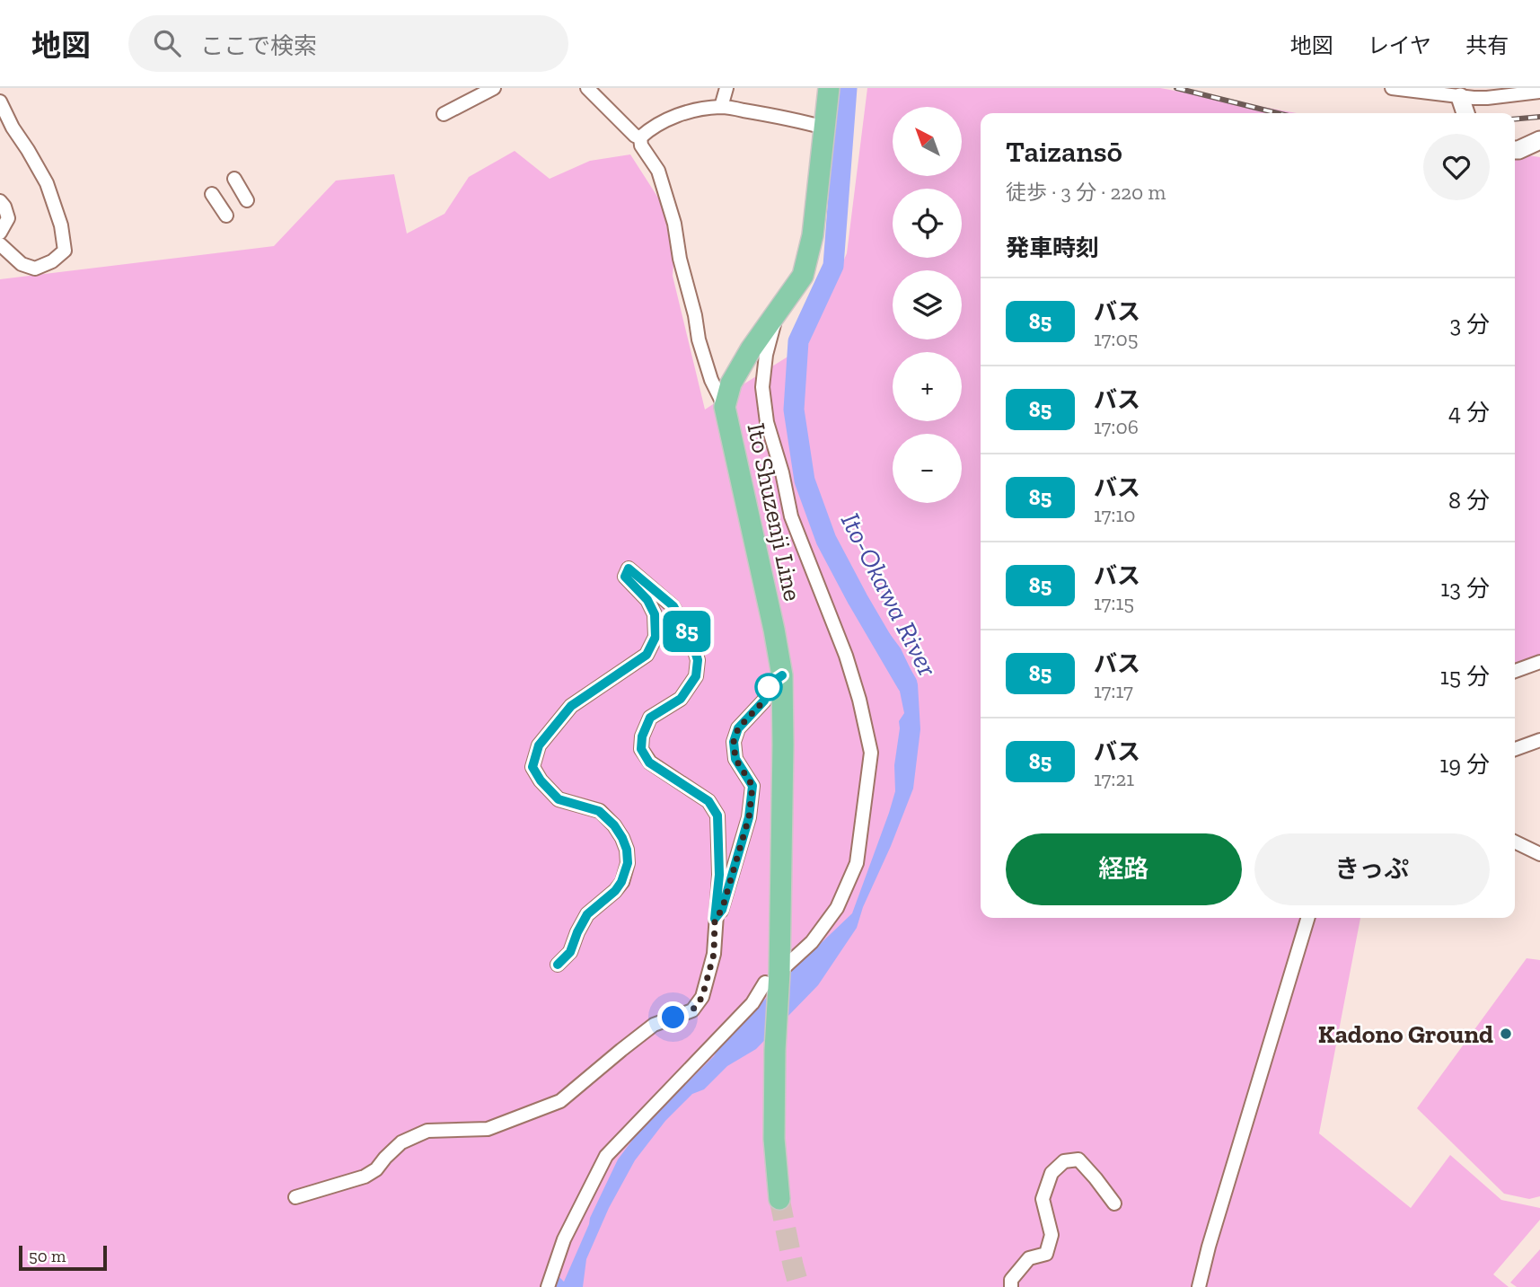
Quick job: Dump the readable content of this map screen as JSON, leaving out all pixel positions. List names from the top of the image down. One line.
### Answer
{"streets":{"main road":["Ito Shuzenji Line"]},"water":["Ito-Okawa River"],"places":["Kadono Ground"],"lines":["bus line 85"],"scale_bar":"50 m","north":"top left","page":{"header":"地図","search":"ここで検索","nav":["地図","レイヤ","共有"],"on_map":"85","map_buttons":["+","−"],"heading":[["Taizansō","徒歩 · 3 分 · 220 m"],"発車時刻"],"list":[{"mark":"85","name":"バス","note":"17:05","value":"3 分"},{"mark":"85","name":"バス","note":"17:06","value":"4 分"},{"mark":"85","name":"バス","note":"17:10","value":"8 分"},{"mark":"85","name":"バス","note":"17:15","value":"13 分"},{"mark":"85","name":"バス","note":"17:17","value":"15 分"},{"mark":"85","name":"バス","note":"17:21","value":"19 分"}],"buttons":["経路","きっぷ"],"scale":"50 m"}}
